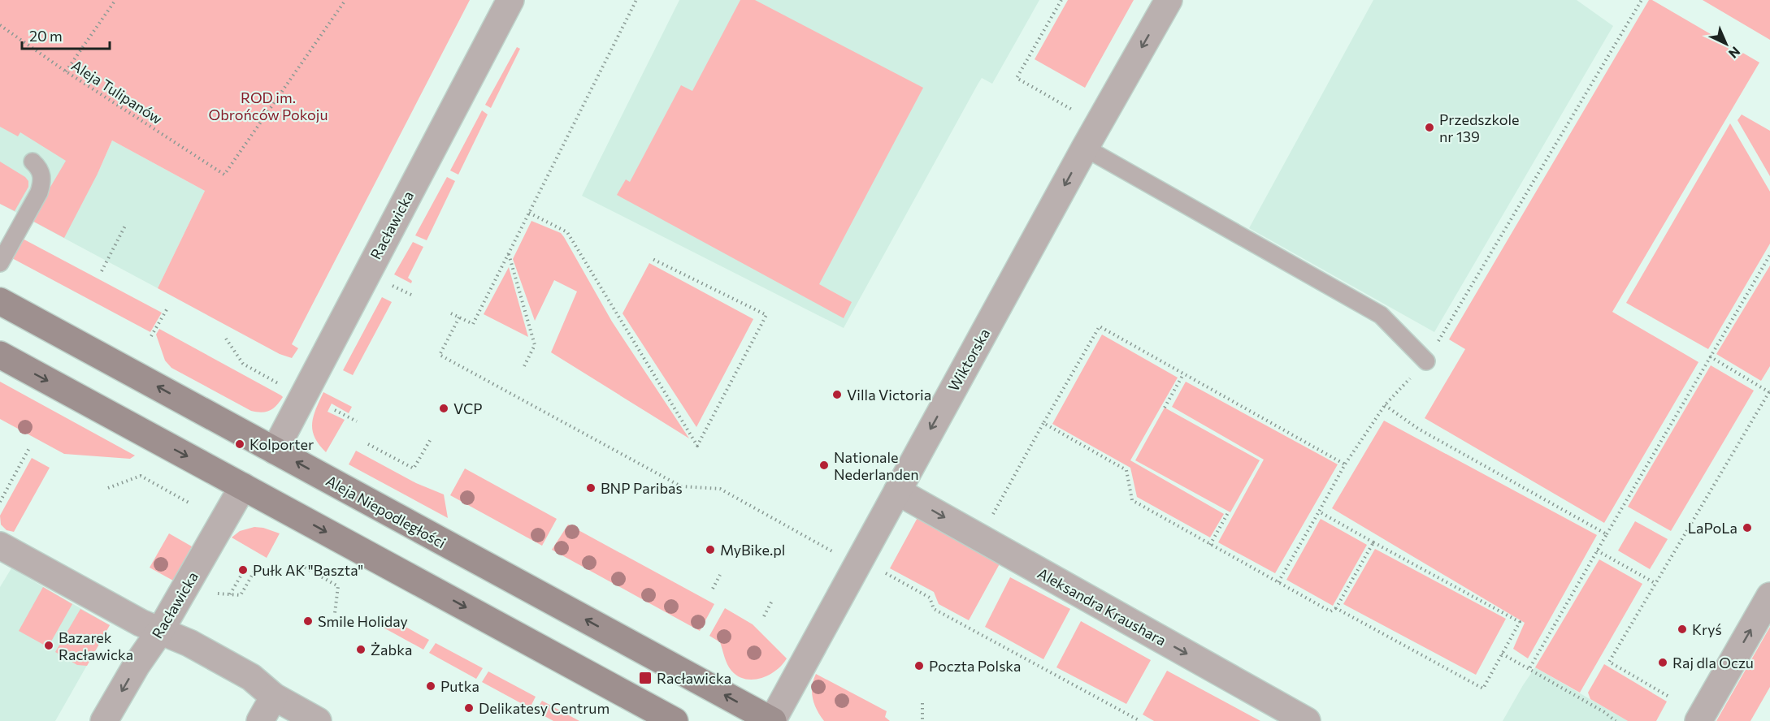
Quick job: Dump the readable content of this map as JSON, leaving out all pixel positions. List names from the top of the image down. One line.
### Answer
{"streets":{"main road":["Aleja Niepodległości"],"street":["Racławicka","Wiktorska","Aleksandra Kraushara"],"path":["Aleja Tulipanów"]},"crossings":[["Racławicka","Aleja Niepodległości"],["Wiktorska","Aleja Niepodległości"],["Wiktorska","Aleksandra Kraushara"]],"one_way":["Wiktorska","Aleksandra Kraushara"],"parks":["ROD im. Obrońców Pokoju"],"places":{"other":["Przedszkole nr 139","Villa Victoria","VCP","Kolporter","Nationale Nederlanden","BNP Paribas","LaPoLa","MyBike.pl","Pułk AK \"Baszta\"","Smile Holiday","Kryś","Bazarek Racławicka","Żabka","Raj dla Oczu","Poczta Polska","Putka","Delikatesy Centrum"],"transit":["Racławicka"]},"scale_bar":"20 m","north":"bottom right"}
